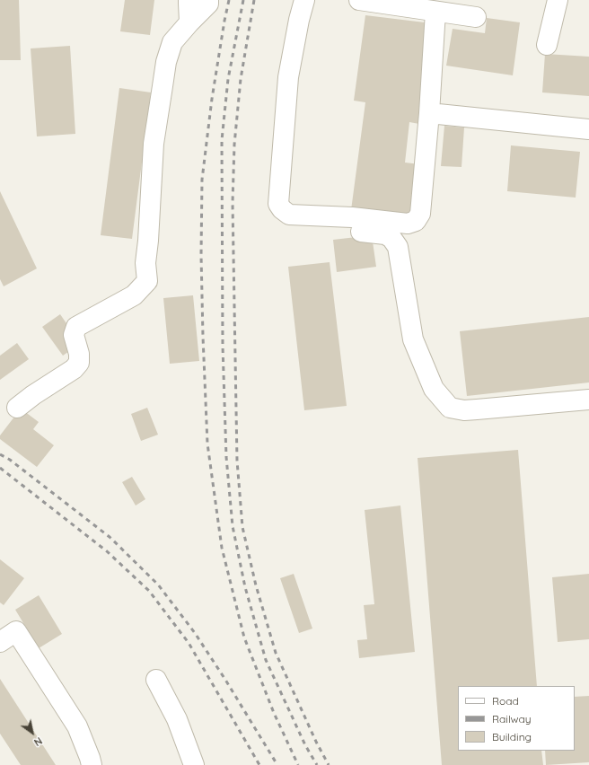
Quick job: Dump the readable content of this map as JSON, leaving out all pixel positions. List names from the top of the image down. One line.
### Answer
{"legend":["Road","Railway","Building"],"north":"bottom right"}
